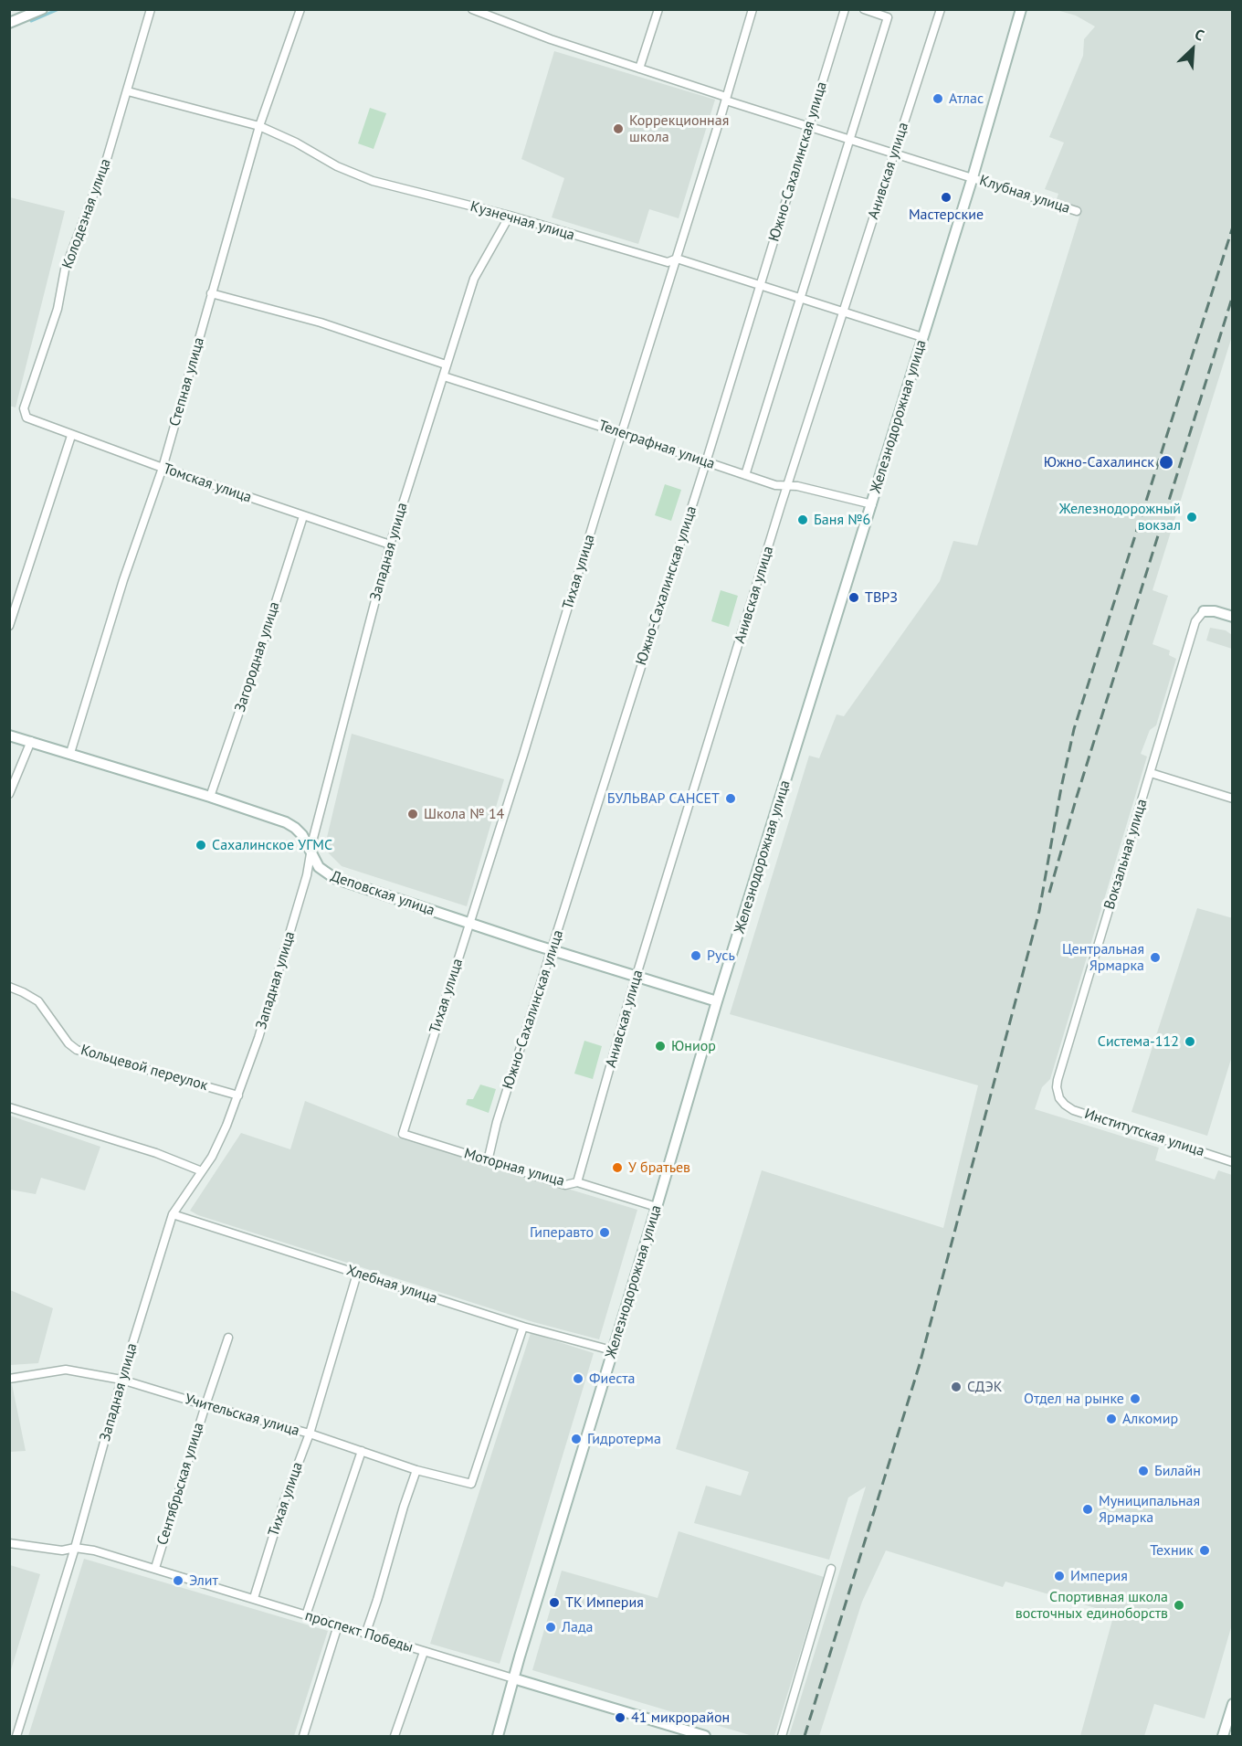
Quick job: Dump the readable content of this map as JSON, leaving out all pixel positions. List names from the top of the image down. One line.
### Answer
{"streets":{"main road":["Железнодорожная улица","Деповская улица","проспект Победы"],"street":["Южно-Сахалинская улица","Анивская улица","Клубная улица","Колодезная улица","Кузнечная улица","Степная улица","Телеграфная улица","Томская улица","Западная улица","Тихая улица","Загородная улица","Вокзальная улица","Кольцевой переулок","Институтская улица","Моторная улица","Хлебная улица","Учительская улица","Сентябрьская улица"]},"crossings":[["Южно-Сахалинская улица","Клубная улица"],["Южно-Сахалинская улица","Кузнечная улица"],["Южно-Сахалинская улица","Телеграфная улица"],["Южно-Сахалинская улица","Деповская улица"],["Южно-Сахалинская улица","Моторная улица"],["Анивская улица","Клубная улица"],["Анивская улица","Кузнечная улица"],["Анивская улица","Телеграфная улица"],["Анивская улица","Деповская улица"],["Анивская улица","Моторная улица"],["Клубная улица","Железнодорожная улица"],["Клубная улица","Тихая улица"],["Колодезная улица","Кузнечная улица"],["Колодезная улица","Томская улица"],["Кузнечная улица","Степная улица"],["Кузнечная улица","Железнодорожная улица"],["Кузнечная улица","Западная улица"],["Кузнечная улица","Тихая улица"],["Степная улица","Томская улица"],["Степная улица","Деповская улица"],["Железнодорожная улица","Телеграфная улица"],["Железнодорожная улица","Деповская улица"],["Железнодорожная улица","Моторная улица"],["Железнодорожная улица","Хлебная улица"],["Железнодорожная улица","проспект Победы"],["Телеграфная улица","Западная улица"],["Телеграфная улица","Тихая улица"],["Томская улица","Западная улица"],["Томская улица","Загородная улица"],["Западная улица","Деповская улица"],["Западная улица","Кольцевой переулок"],["Западная улица","Хлебная улица"],["Западная улица","Учительская улица"],["Западная улица","проспект Победы"],["Тихая улица","Деповская улица"],["Тихая улица","Моторная улица"],["Тихая улица","Хлебная улица"],["Тихая улица","Учительская улица"],["Тихая улица","проспект Победы"],["Загородная улица","Деповская улица"],["Вокзальная улица","Институтская улица"],["Хлебная улица","Учительская улица"],["Учительская улица","Сентябрьская улица"],["Сентябрьская улица","проспект Победы"]],"places":["Атлас","Коррекционная школа","Мастерские","Южно-Сахалинск","Железнодорожный вокзал","Баня №6","ТВРЗ","БУЛЬВАР САНСЕТ","Школа № 14","Сахалинское УГМС","Русь","Центральная Ярмарка","Система-112","Юниор","У братьев","Гиперавто","Фиеста","СДЭК","Отдел на рынке","Алкомир","Гидротерма","Билайн","Муниципальная Ярмарка","Техник","Империя","Элит","ТК Империя","Спортивная школа восточных единоборств","Лада","41 микрорайон"],"north":"top right"}
